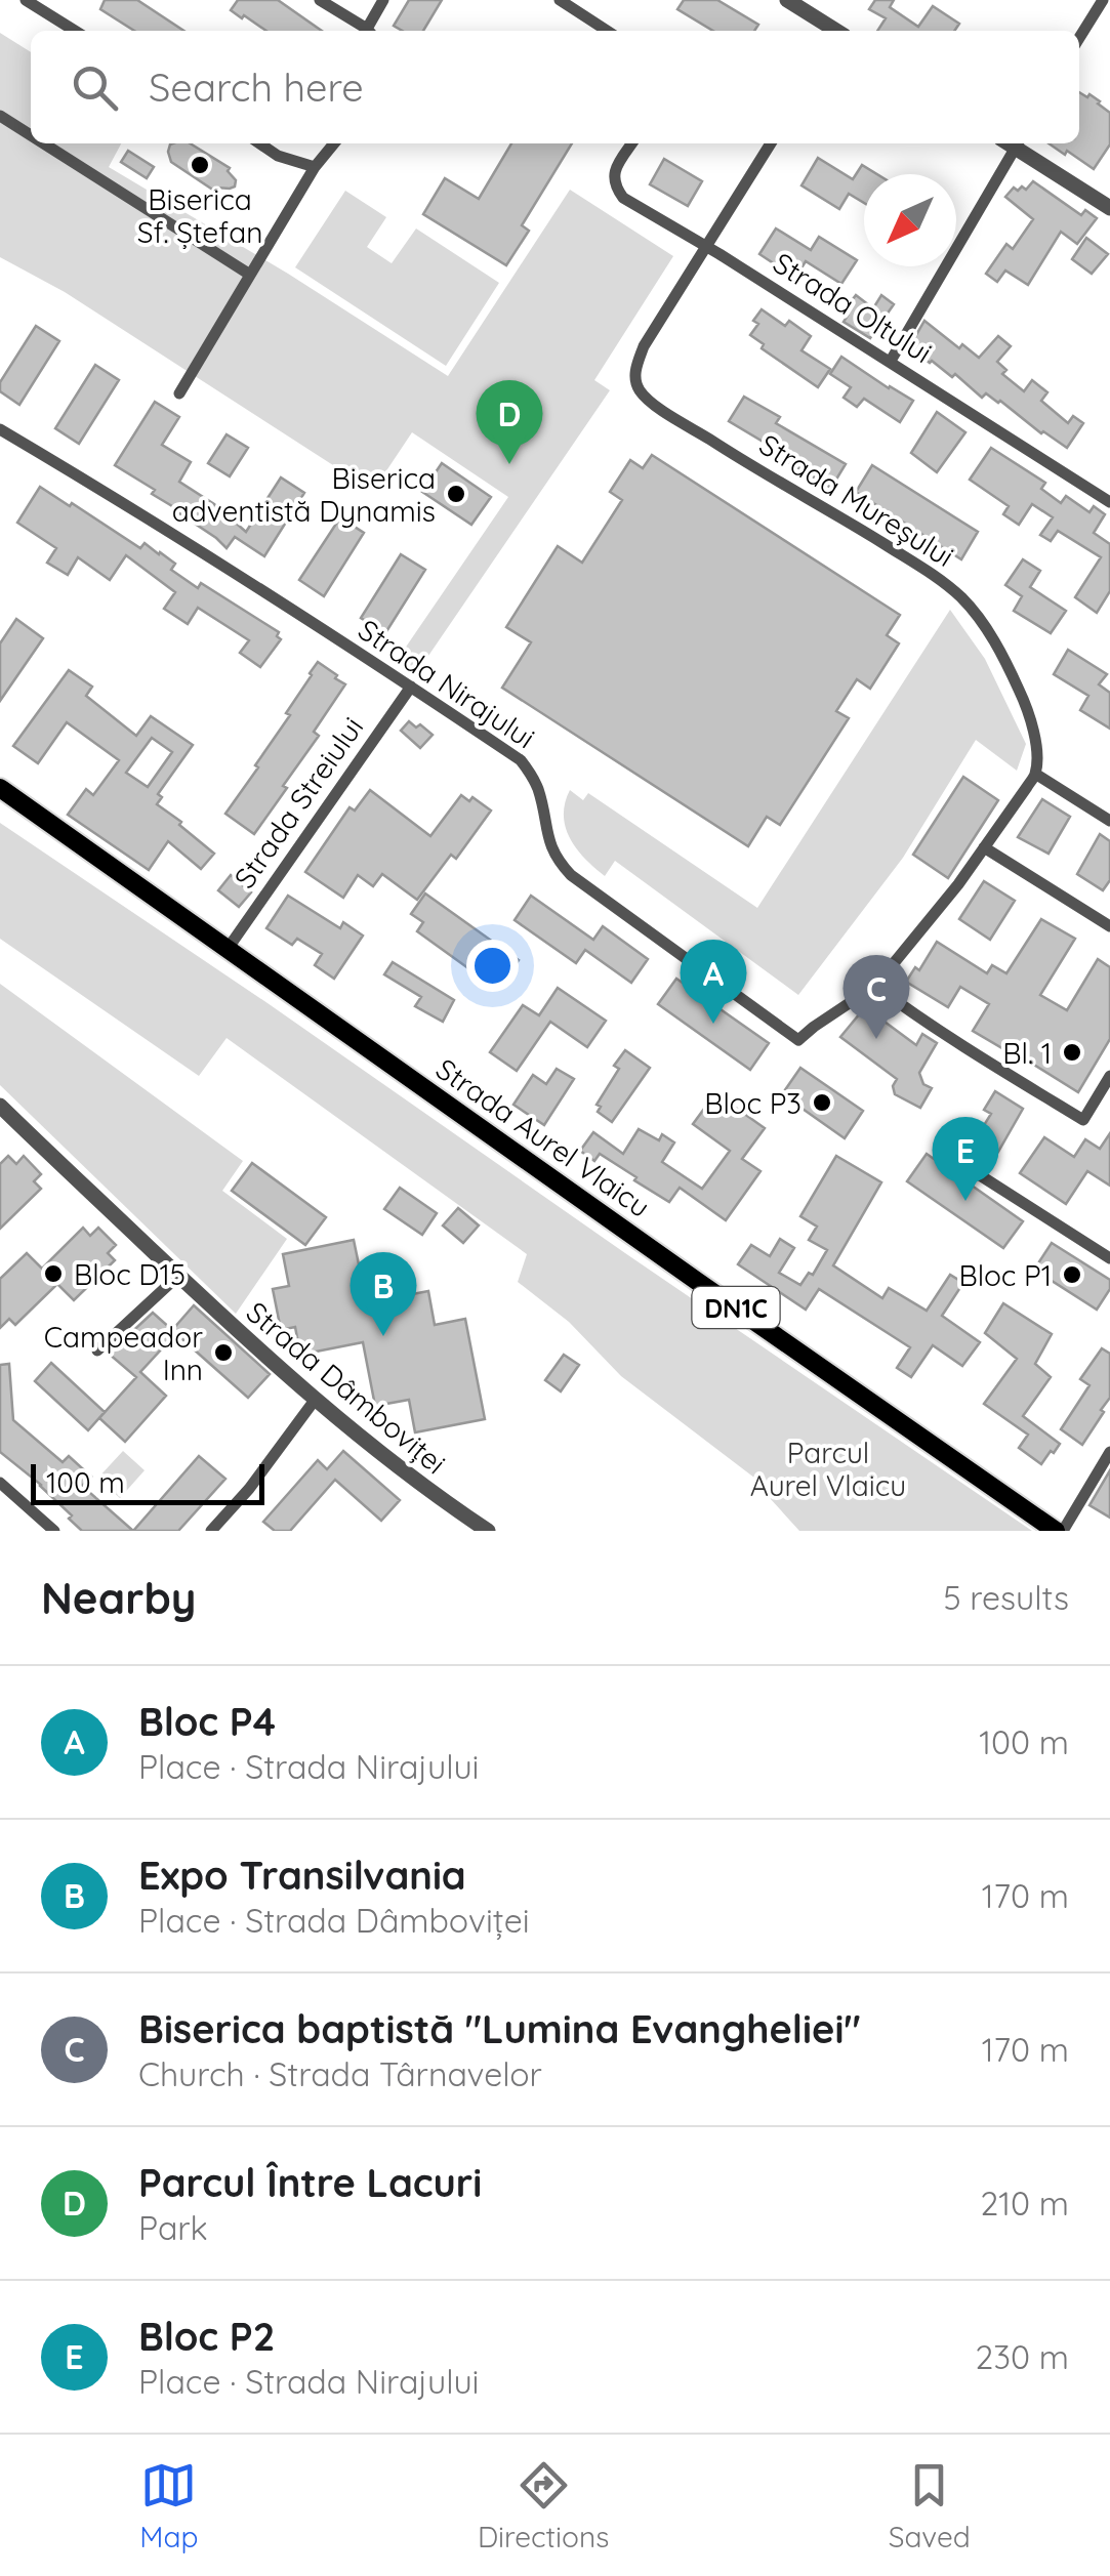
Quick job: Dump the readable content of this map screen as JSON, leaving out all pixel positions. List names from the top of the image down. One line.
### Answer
{"streets":{"main road":["Strada Aurel Vlaicu","DN1C"],"street":["Strada Oltului","Strada Mureșului","Strada Nirajului","Strada Streiului","Strada Dâmboviței"]},"crossings":[["Strada Oltului","Strada Mureșului"],["Strada Nirajului","Strada Streiului"],["Strada Streiului","Strada Aurel Vlaicu"]],"parks":["Parcul Aurel Vlaicu"],"places":["Biserica Sf. Ștefan","Biserica adventistă Dynamis","Bl. 1","Bloc P3","Bloc D15","Bloc P1","Campeador Inn"],"scale_bar":"100 m","north":"bottom left","page":{"search":"Search here","pins":["D","A","C","E","B"],"scale":"100 m","heading":["Nearby","5 results"],"list":[{"mark":"A","name":"Bloc P4","note":"Place · Strada Nirajului","value":"100 m"},{"mark":"B","name":"Expo Transilvania","note":"Place · Strada Dâmboviței","value":"170 m"},{"mark":"C","name":"Biserica baptistă \"Lumina Evangheliei\"","note":"Church · Strada Târnavelor","value":"170 m"},{"mark":"D","name":"Parcul Între Lacuri","note":"Park","value":"210 m"},{"mark":"E","name":"Bloc P2","note":"Place · Strada Nirajului","value":"230 m"}],"nav":["Map","Directions","Saved"]}}
